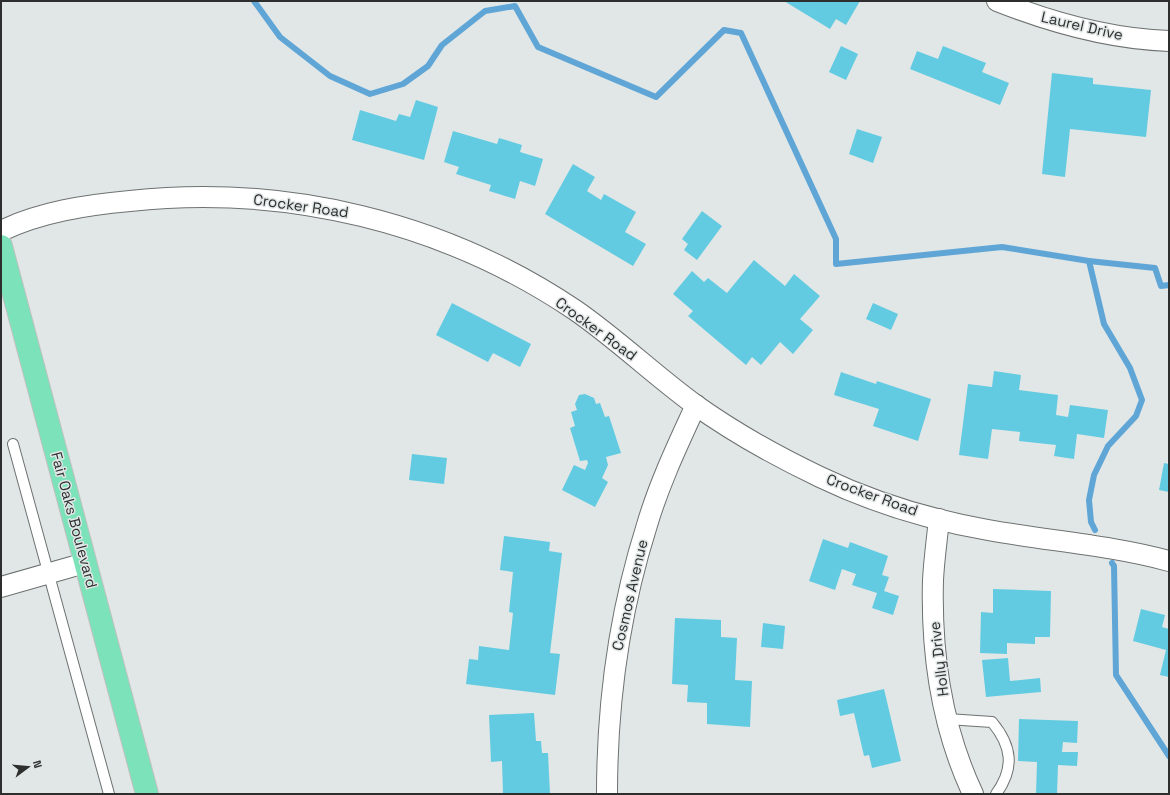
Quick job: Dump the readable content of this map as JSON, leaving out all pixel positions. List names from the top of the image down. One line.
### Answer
{"streets":{"main road":["Fair Oaks Boulevard"],"street":["Laurel Drive","Crocker Road","Cosmos Avenue","Holly Drive"]},"crossings":[["Crocker Road","Cosmos Avenue"],["Crocker Road","Holly Drive"]],"north":"right"}
